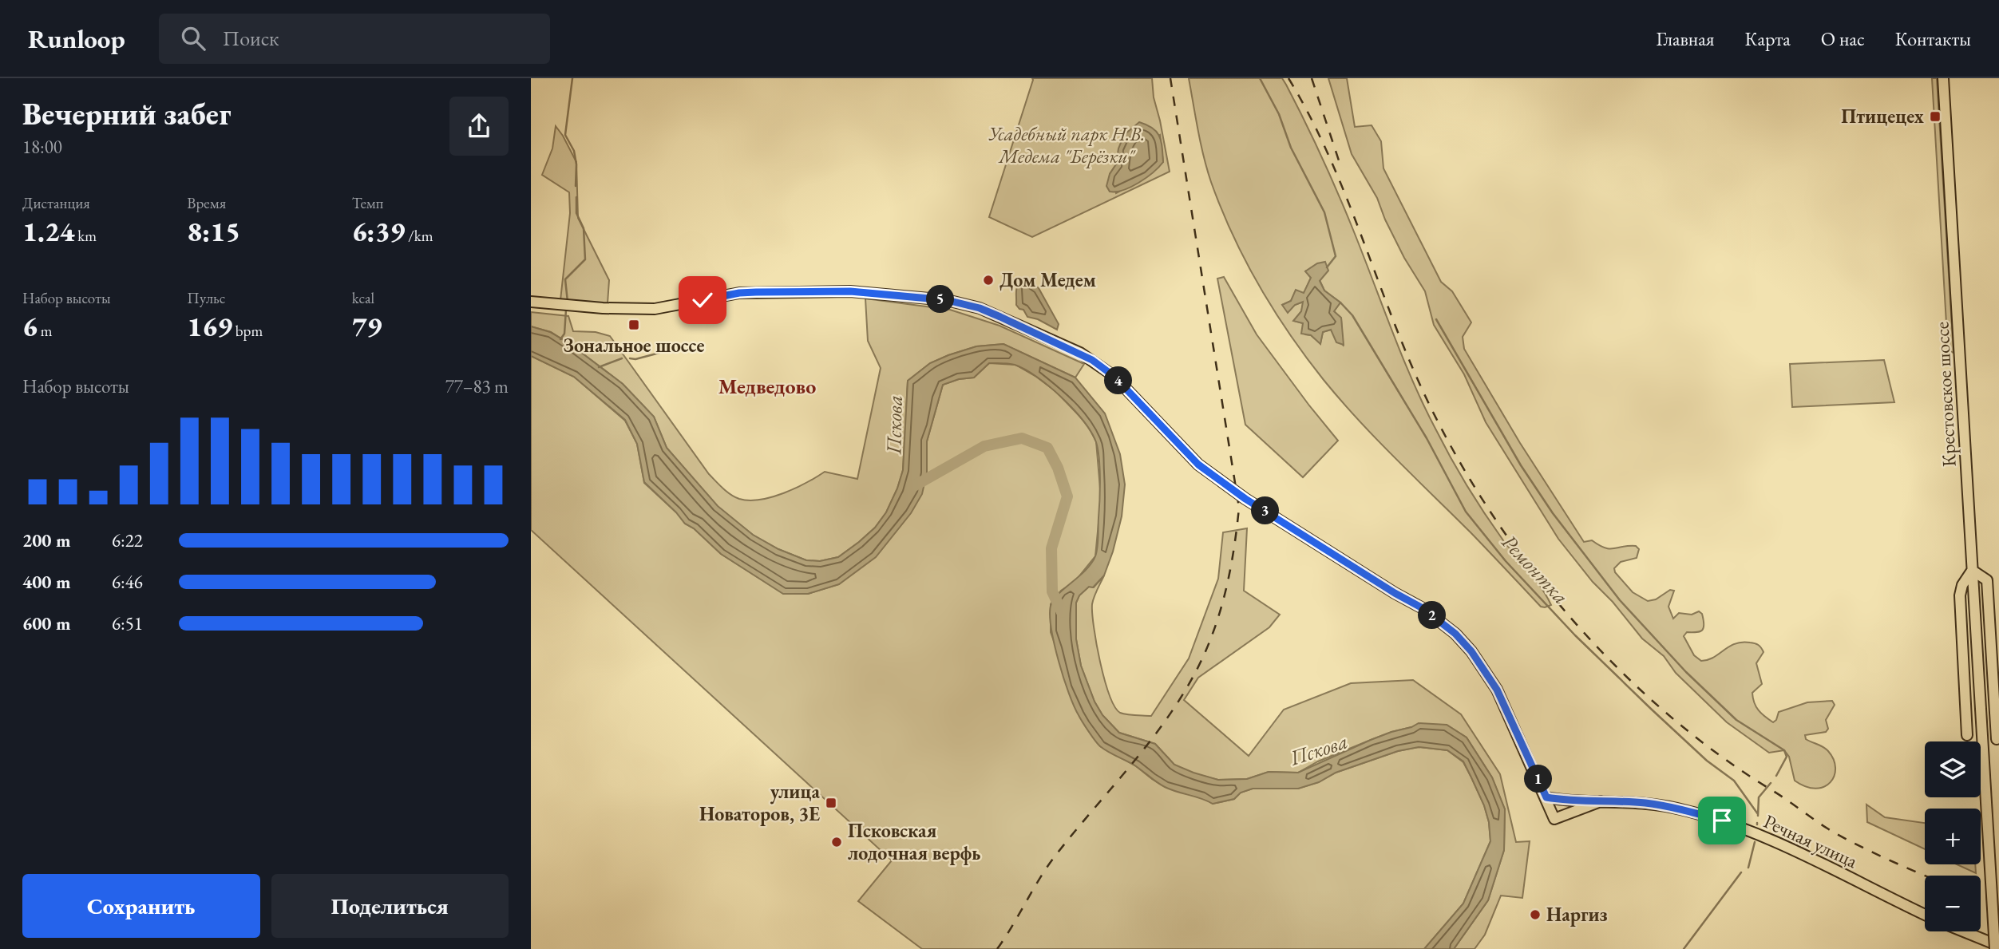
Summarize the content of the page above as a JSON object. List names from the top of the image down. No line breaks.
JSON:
{"streets":{"main road":["Крестовское шоссе","Речная улица"]},"districts":["Медведово"],"water":["Пскова","Ремонтка"],"parks":["Усадебный парк Н.В. Медема \"Берёзки\""],"places":{"transit":["Птицецех","Зональное шоссе","улица Новаторов, 3Е"],"other":["Дом Медем","Псковская лодочная верфь","Наргиз"]},"page":{"header":"Runloop","search":"Поиск","nav":["Главная","Карта","О нас","Контакты"],"heading":["Вечерний забег","18:00"],"stats":[["Дистанция","1.24 km"],["Время","8:15"],["Темп","6:39 /km"],["Набор высоты","6 m"],["Пульс","169 bpm"],["kcal","79"]],"pins":["5","4","3","2","1"],"chart":["Набор высоты","77–83 m"],"list":[{"name":"200 m","note":"6:22"},{"name":"400 m","note":"6:46"},{"name":"600 m","note":"6:51"}],"map_buttons":["+","−"],"buttons":["Сохранить","Поделиться"]}}
